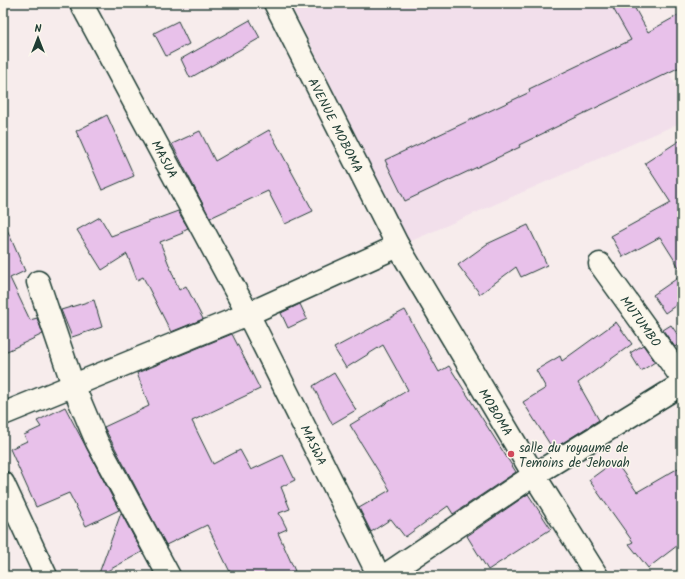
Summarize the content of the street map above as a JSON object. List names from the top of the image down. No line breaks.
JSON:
{"streets":{"street":["AVENUE MOBOMA","MASUA","MUTUMBO","MOBOMA","MASWA"]},"crossings":[["AVENUE MOBOMA","MOBOMA"],["MASUA","MASWA"]],"places":["salle du royaume de Temoins de Jehovah"],"north":"top"}
